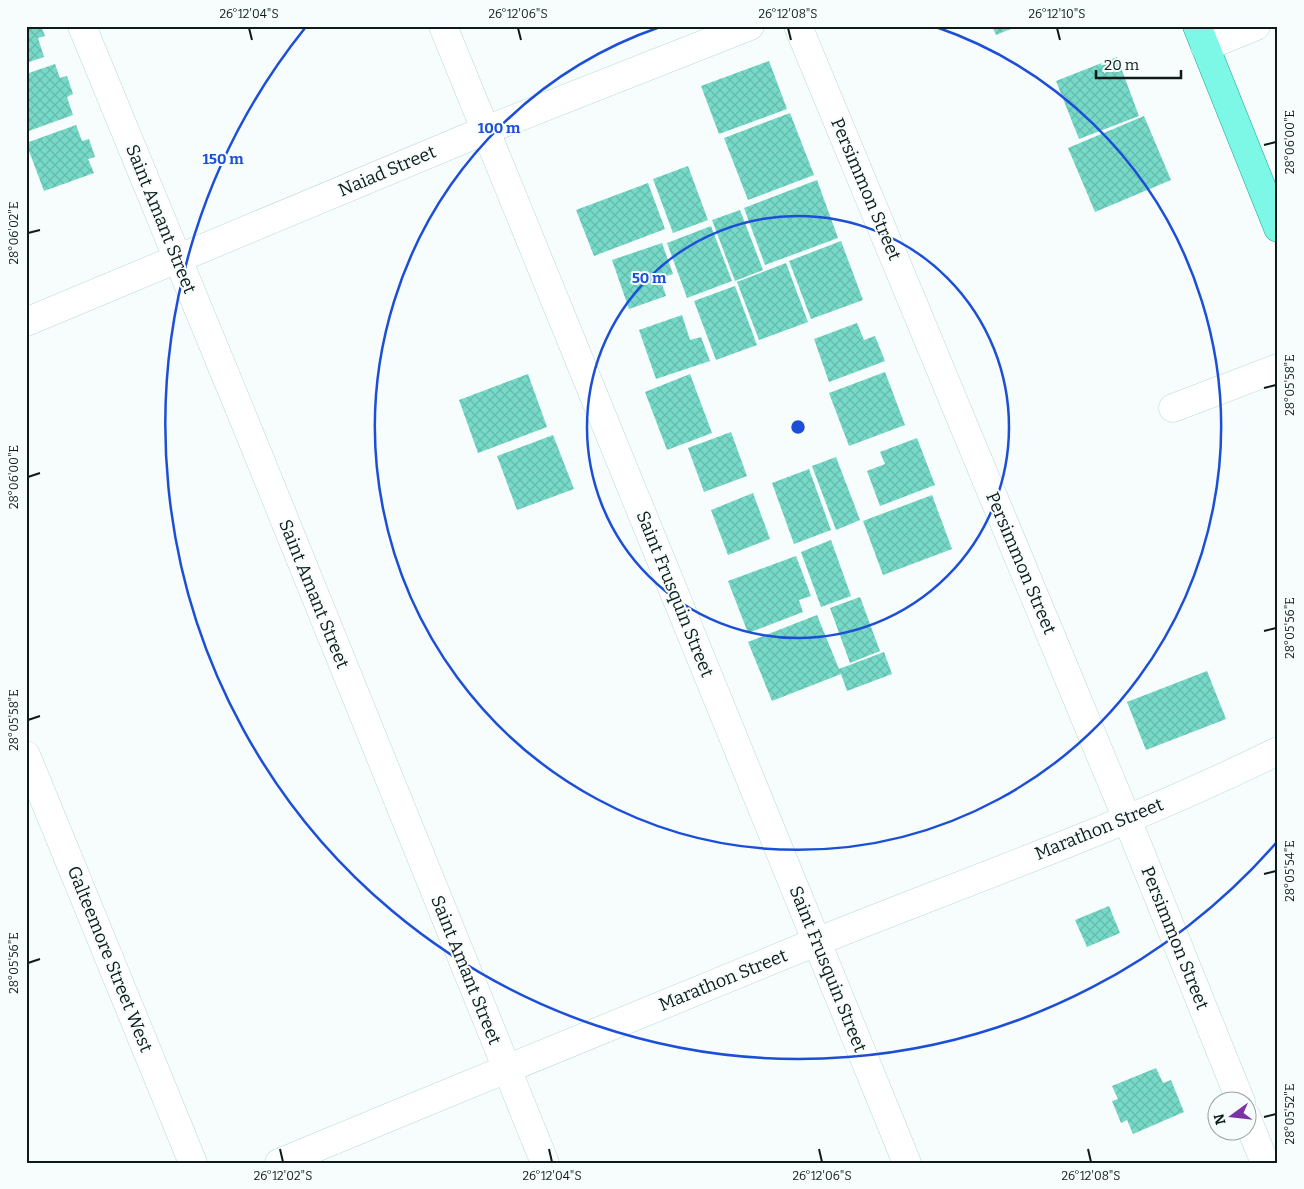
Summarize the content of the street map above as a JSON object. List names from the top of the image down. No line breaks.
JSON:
{"streets":{"street":["Naiad Street","Persimmon Street","Saint Amant Street","Saint Frusquin Street","Marathon Street","Galteemore Street West"]},"crossings":[["Naiad Street","Saint Amant Street"],["Naiad Street","Saint Frusquin Street"],["Persimmon Street","Marathon Street"],["Saint Amant Street","Marathon Street"],["Saint Frusquin Street","Marathon Street"]],"scale_bar":"20 m","north":"left","coordinates":["26°12'04\"S","26°12'06\"S","26°12'08\"S","26°12'10\"S","28°06'00\"E","28°06'02\"E","28°05'58\"E","28°05'56\"E","28°05'54\"E","28°05'52\"E","26°12'02\"S"],"rings":["100 m","150 m","50 m"]}
